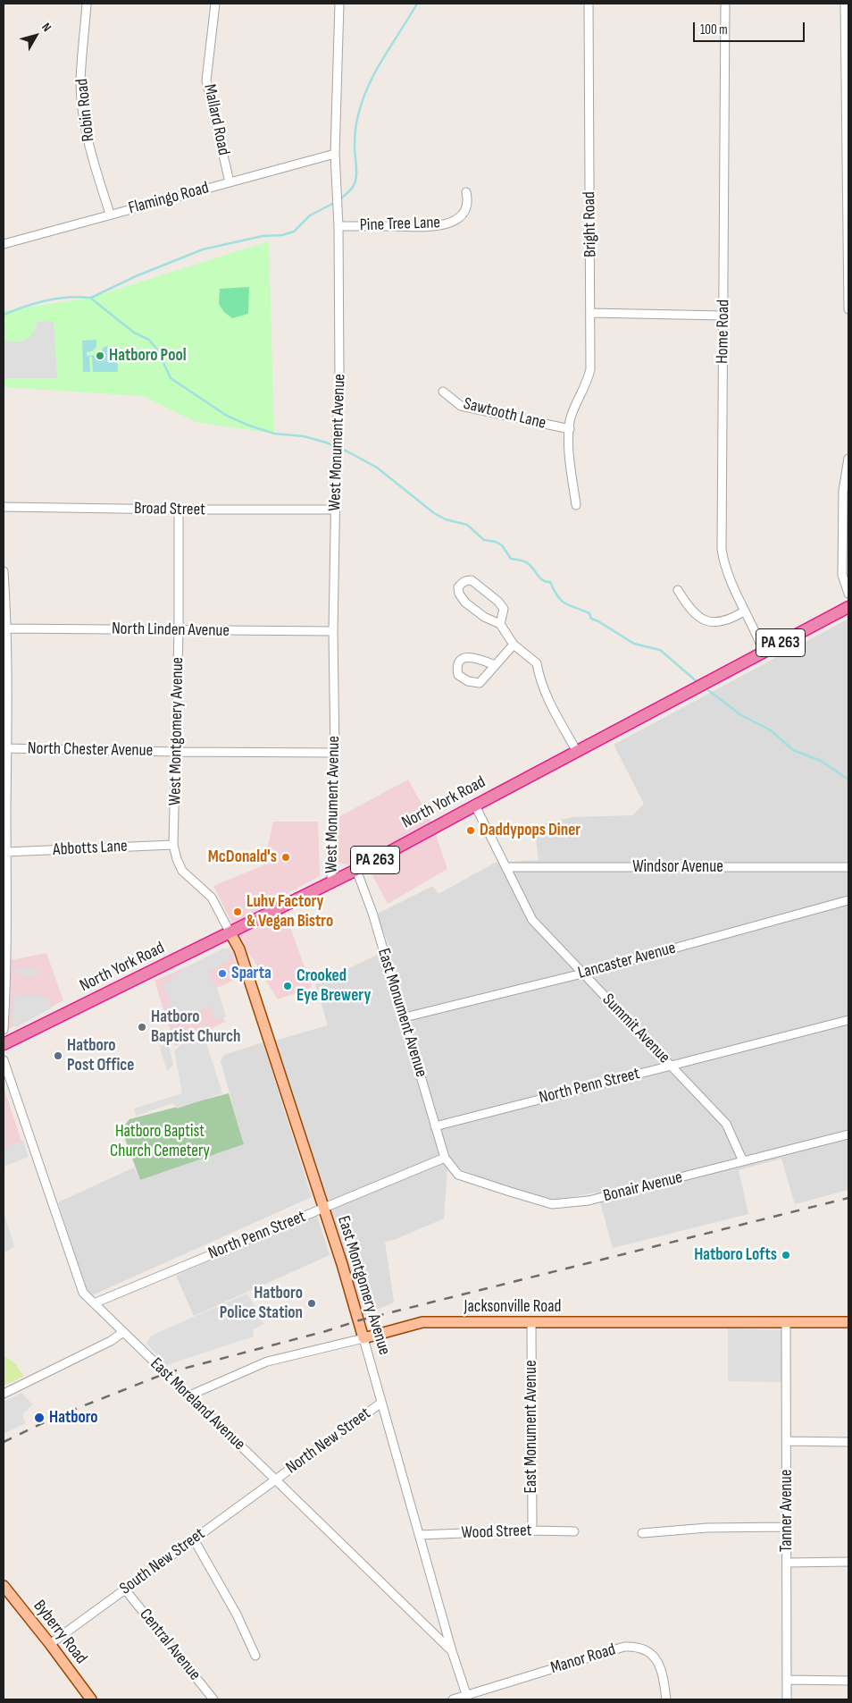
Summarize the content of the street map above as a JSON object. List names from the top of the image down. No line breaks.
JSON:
{"streets":{"highway":["PA 263","North York Road"],"main road":["East Montgomery Avenue","Jacksonville Road","Byberry Road"],"street":["Robin Road","Mallard Road","Flamingo Road","Pine Tree Lane","Bright Road","Home Road","Sawtooth Lane","West Monument Avenue","Broad Street","North Linden Avenue","West Montgomery Avenue","North Chester Avenue","Abbotts Lane","Windsor Avenue","Lancaster Avenue","East Monument Avenue","Summit Avenue","North Penn Street","Bonair Avenue","East Moreland Avenue","North New Street","Tanner Avenue","Wood Street","South New Street","Central Avenue","Manor Road"]},"crossings":[["Robin Road","Flamingo Road"],["Mallard Road","Flamingo Road"],["Flamingo Road","West Monument Avenue"],["Pine Tree Lane","West Monument Avenue"],["Bright Road","Sawtooth Lane"],["Home Road","North York Road"],["West Monument Avenue","Broad Street"],["West Monument Avenue","North Linden Avenue"],["West Monument Avenue","North Chester Avenue"],["West Monument Avenue","North York Road"],["Broad Street","West Montgomery Avenue"],["North Linden Avenue","West Montgomery Avenue"],["West Montgomery Avenue","North Chester Avenue"],["West Montgomery Avenue","North York Road"],["West Montgomery Avenue","Abbotts Lane"],["West Montgomery Avenue","East Montgomery Avenue"],["North York Road","East Monument Avenue"],["North York Road","Summit Avenue"],["North York Road","East Montgomery Avenue"],["Windsor Avenue","Summit Avenue"],["Lancaster Avenue","East Monument Avenue"],["Lancaster Avenue","Summit Avenue"],["East Monument Avenue","North Penn Street"],["East Monument Avenue","Bonair Avenue"],["East Monument Avenue","Jacksonville Road"],["East Monument Avenue","Wood Street"],["Summit Avenue","North Penn Street"],["Summit Avenue","Bonair Avenue"],["North Penn Street","Bonair Avenue"],["North Penn Street","East Montgomery Avenue"],["North Penn Street","East Moreland Avenue"],["East Montgomery Avenue","Jacksonville Road"],["East Montgomery Avenue","East Moreland Avenue"],["East Montgomery Avenue","North New Street"],["East Montgomery Avenue","Wood Street"],["Jacksonville Road","East Moreland Avenue"],["Jacksonville Road","Tanner Avenue"],["East Moreland Avenue","North New Street"],["East Moreland Avenue","South New Street"],["East Moreland Avenue","Manor Road"],["North New Street","South New Street"],["South New Street","Byberry Road"],["South New Street","Central Avenue"]],"parks":["Hatboro Baptist Church Cemetery"],"places":["Hatboro Pool","Daddypops Diner","McDonald's","Luhv Factory & Vegan Bistro","Sparta","Crooked Eye Brewery","Hatboro Baptist Church","Hatboro Post Office","Hatboro Lofts","Hatboro Police Station","Hatboro"],"scale_bar":"100 m","north":"top right"}
